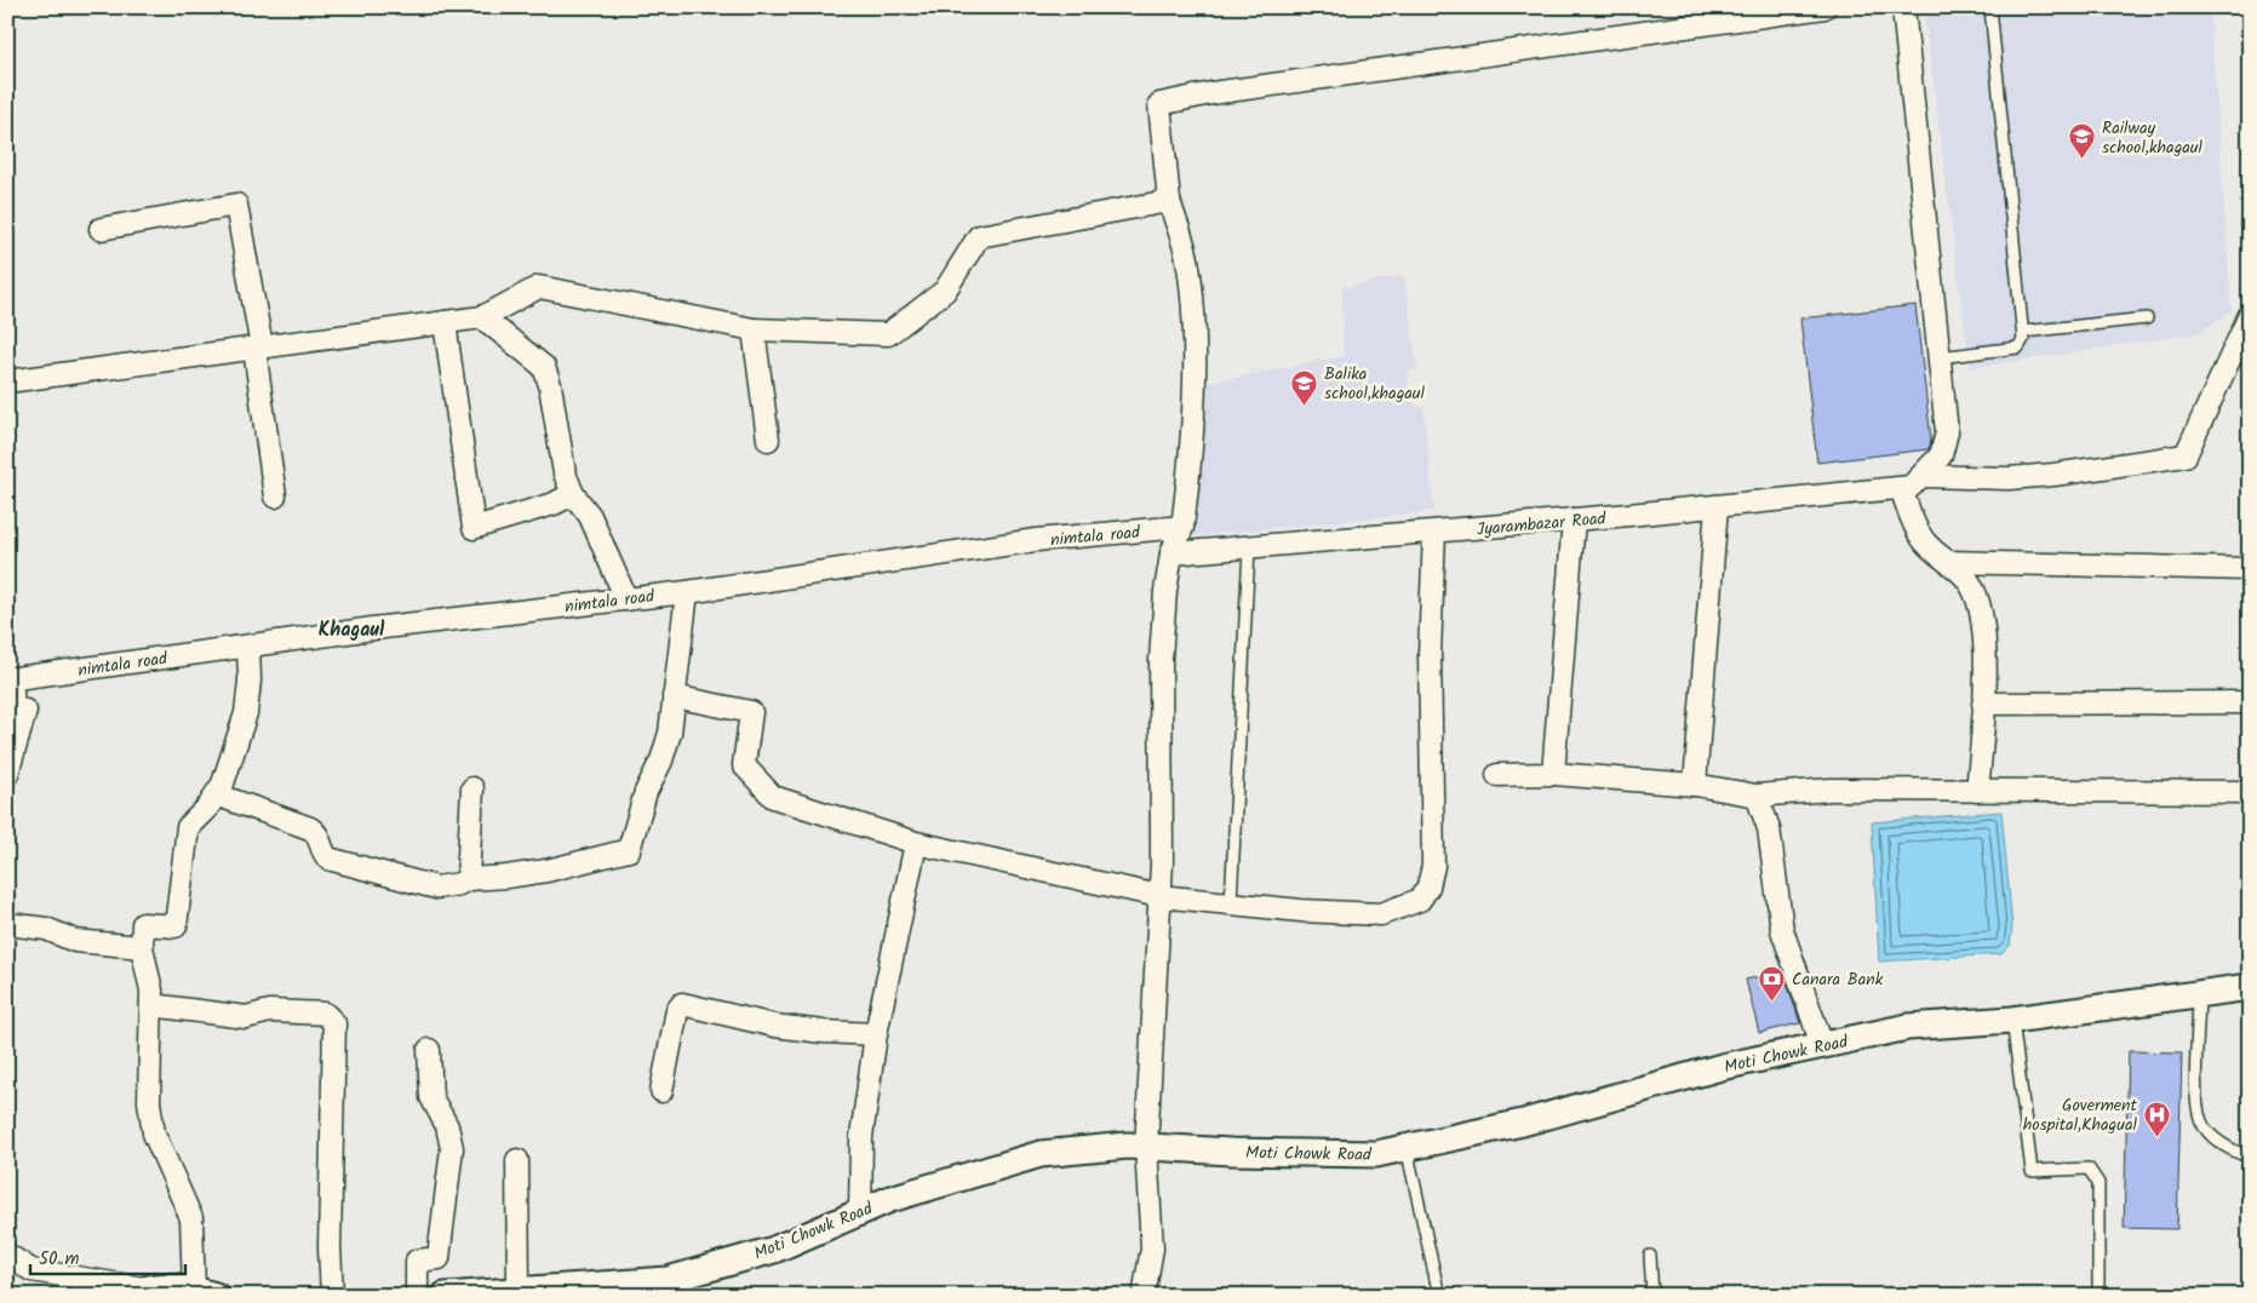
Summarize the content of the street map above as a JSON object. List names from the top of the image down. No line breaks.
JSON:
{"streets":{"street":["Jyarambazar Road","nimtala road","Moti Chowk Road"]},"districts":["Khagaul"],"places":{"school or university":["Railway school,khagaul","Balika school,khagaul"],"bank":["Canara Bank"],"hospital":["Goverment hospital,Khagual"]},"scale_bar":"50 m"}
